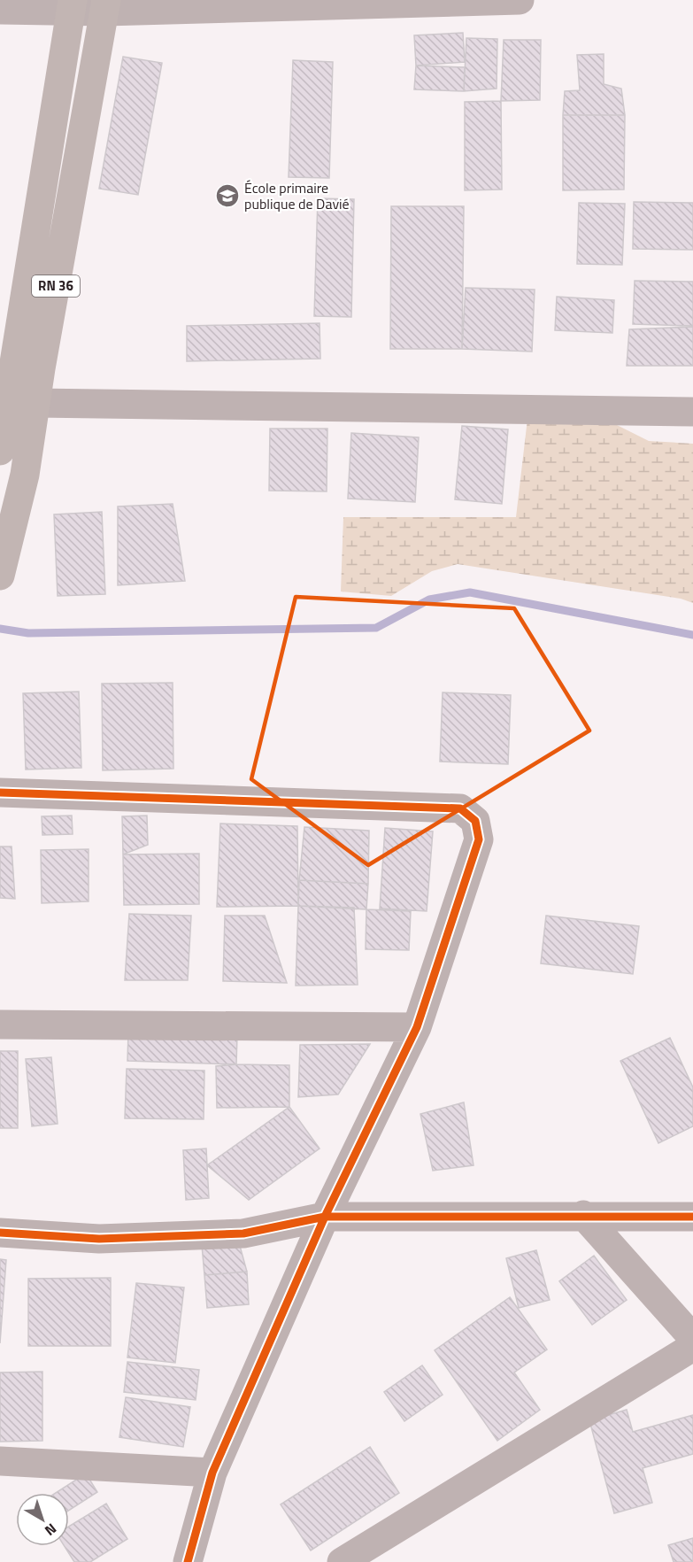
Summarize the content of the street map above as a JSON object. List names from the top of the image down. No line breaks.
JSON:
{"streets":{"main road":["RN 36"]},"places":{"school or university":["École primaire publique de Davié"]},"north":"bottom right"}
